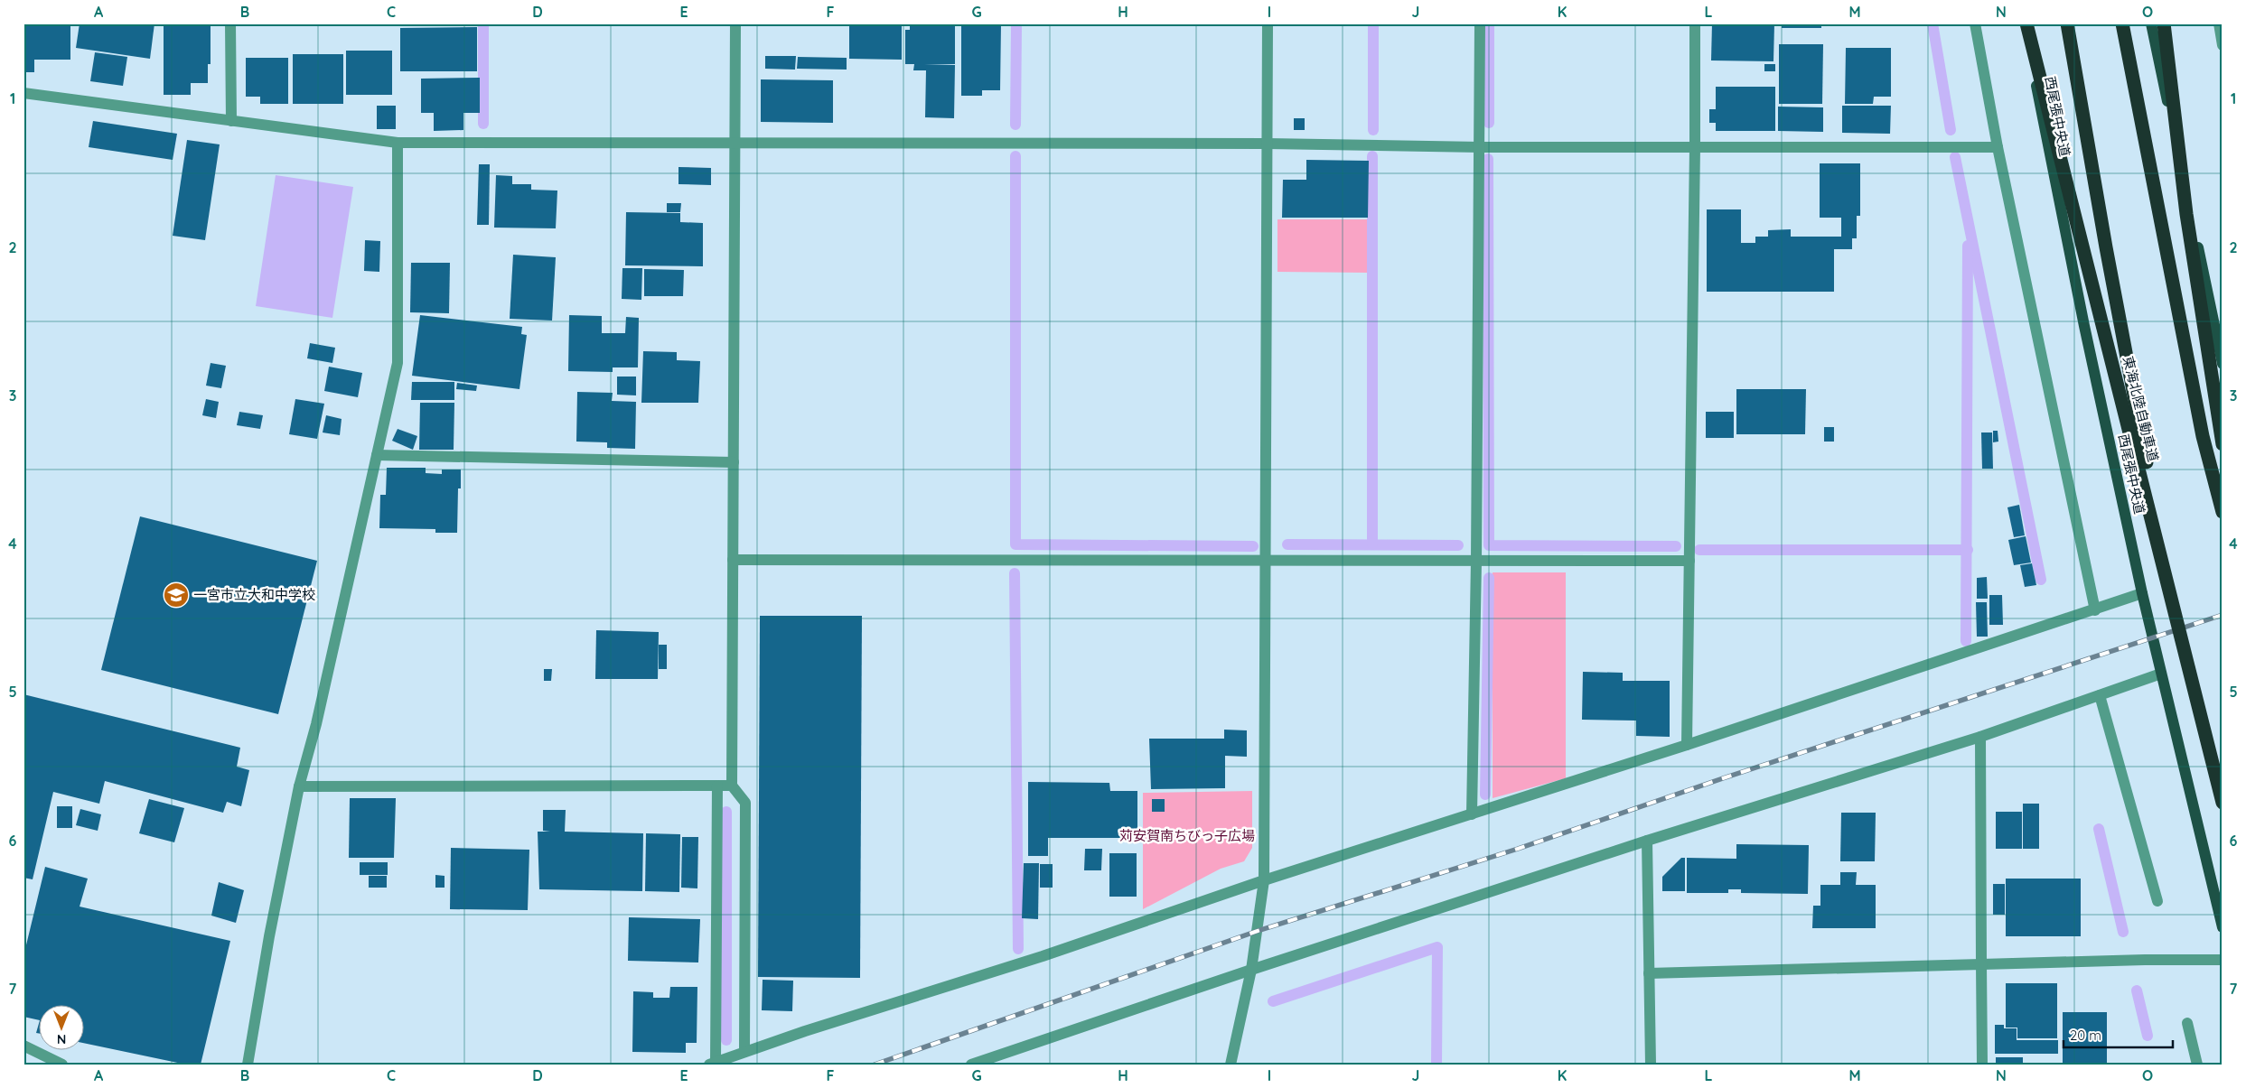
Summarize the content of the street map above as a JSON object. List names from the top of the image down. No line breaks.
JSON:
{"streets":{"highway":["東海北陸自動車道"],"main road":["西尾張中央道"]},"crossings":[["西尾張中央道","東海北陸自動車道"]],"parks":["苅安賀南ちびっ子広場"],"places":{"school or university":["一宮市立大和中学校"]},"scale_bar":"20 m","north":"bottom","grid":{"columns":["A","B","C","D","E","F","G","H","I","J","K","L","M","N","O"],"rows":["1","2","3","4","5","6","7"]}}
